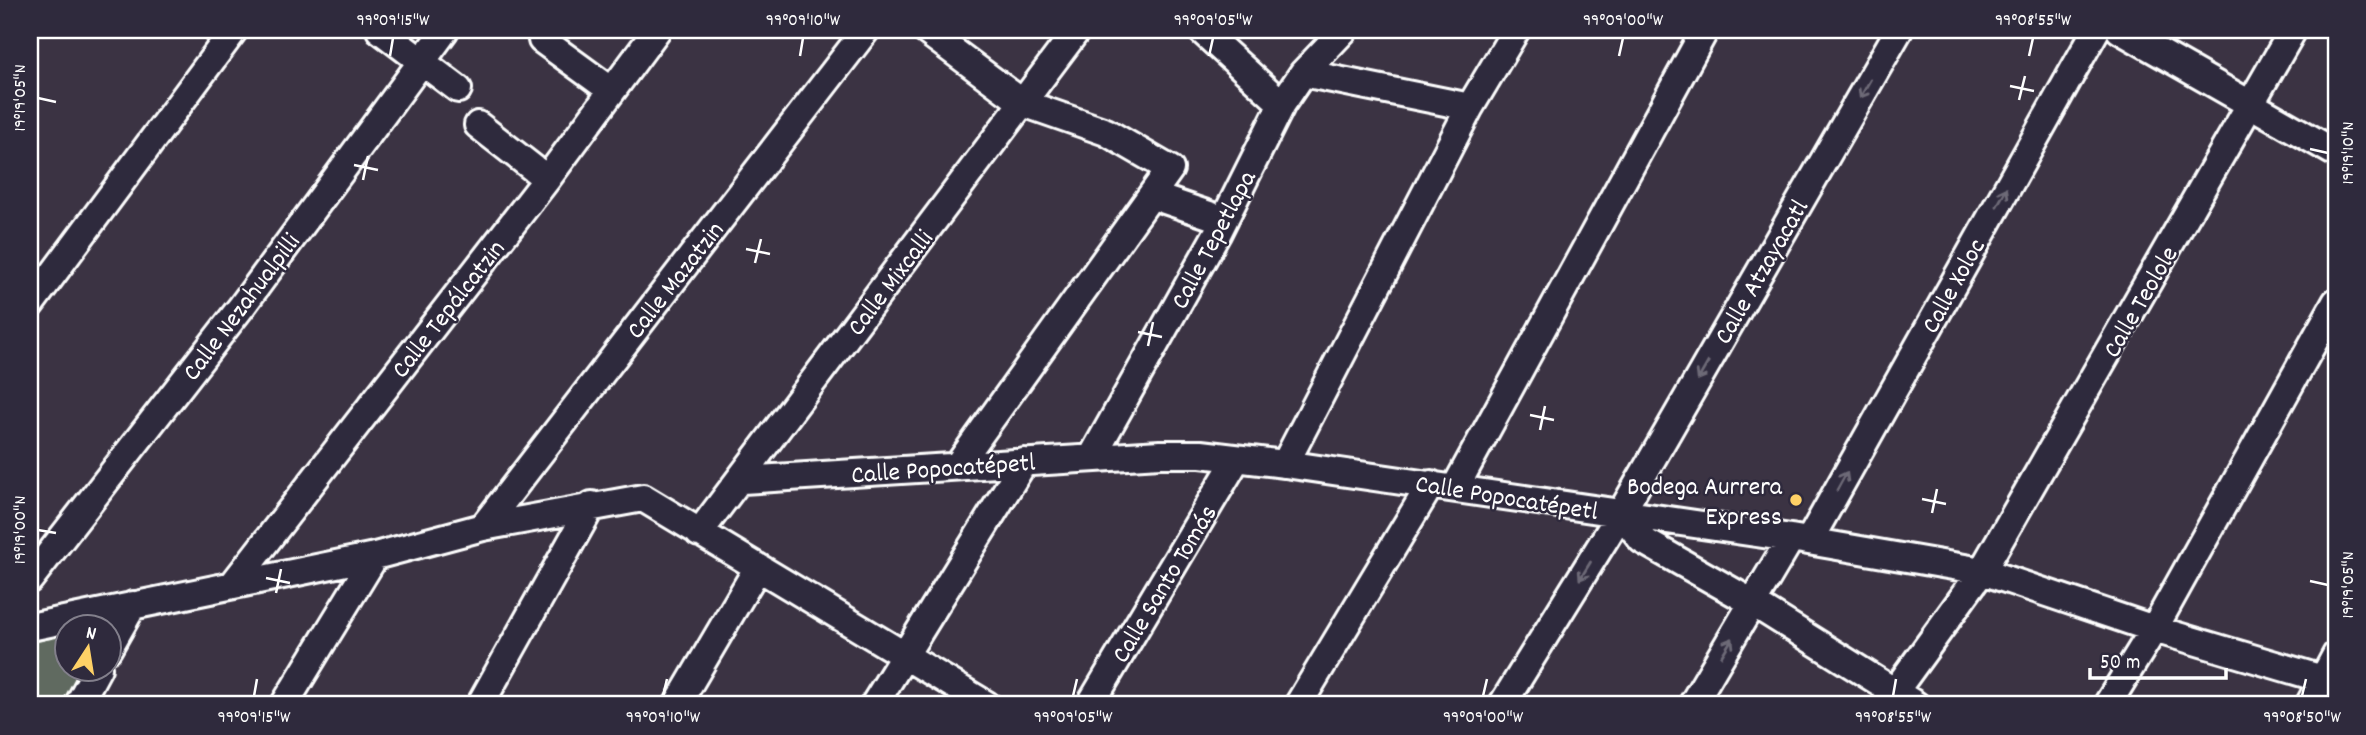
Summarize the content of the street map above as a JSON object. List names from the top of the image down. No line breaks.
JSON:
{"streets":{"street":["Calle Tepetlapa","Calle Atzayacatl","Calle Mazatzin","Calle Mixcalli","Calle Xoloc","Calle Teolole","Calle Nezahualpilli","Calle Tepálcatzin","Calle Popocatépetl","Calle Santo Tomás"]},"crossings":[["Calle Tepetlapa","Calle Popocatépetl"],["Calle Atzayacatl","Calle Popocatépetl"],["Calle Mixcalli","Calle Popocatépetl"],["Calle Xoloc","Calle Popocatépetl"],["Calle Teolole","Calle Popocatépetl"],["Calle Popocatépetl","Calle Santo Tomás"]],"one_way":["Calle Xoloc"],"places":["Bodega Aurrera Express"],"scale_bar":"50 m","north":"top","coordinates":["99°09'15\"W","99°09'10\"W","99°09'05\"W","99°09'00\"W","99°08'55\"W","19°19'05\"N","19°19'10\"N","19°19'00\"N","99°08'50\"W"]}
